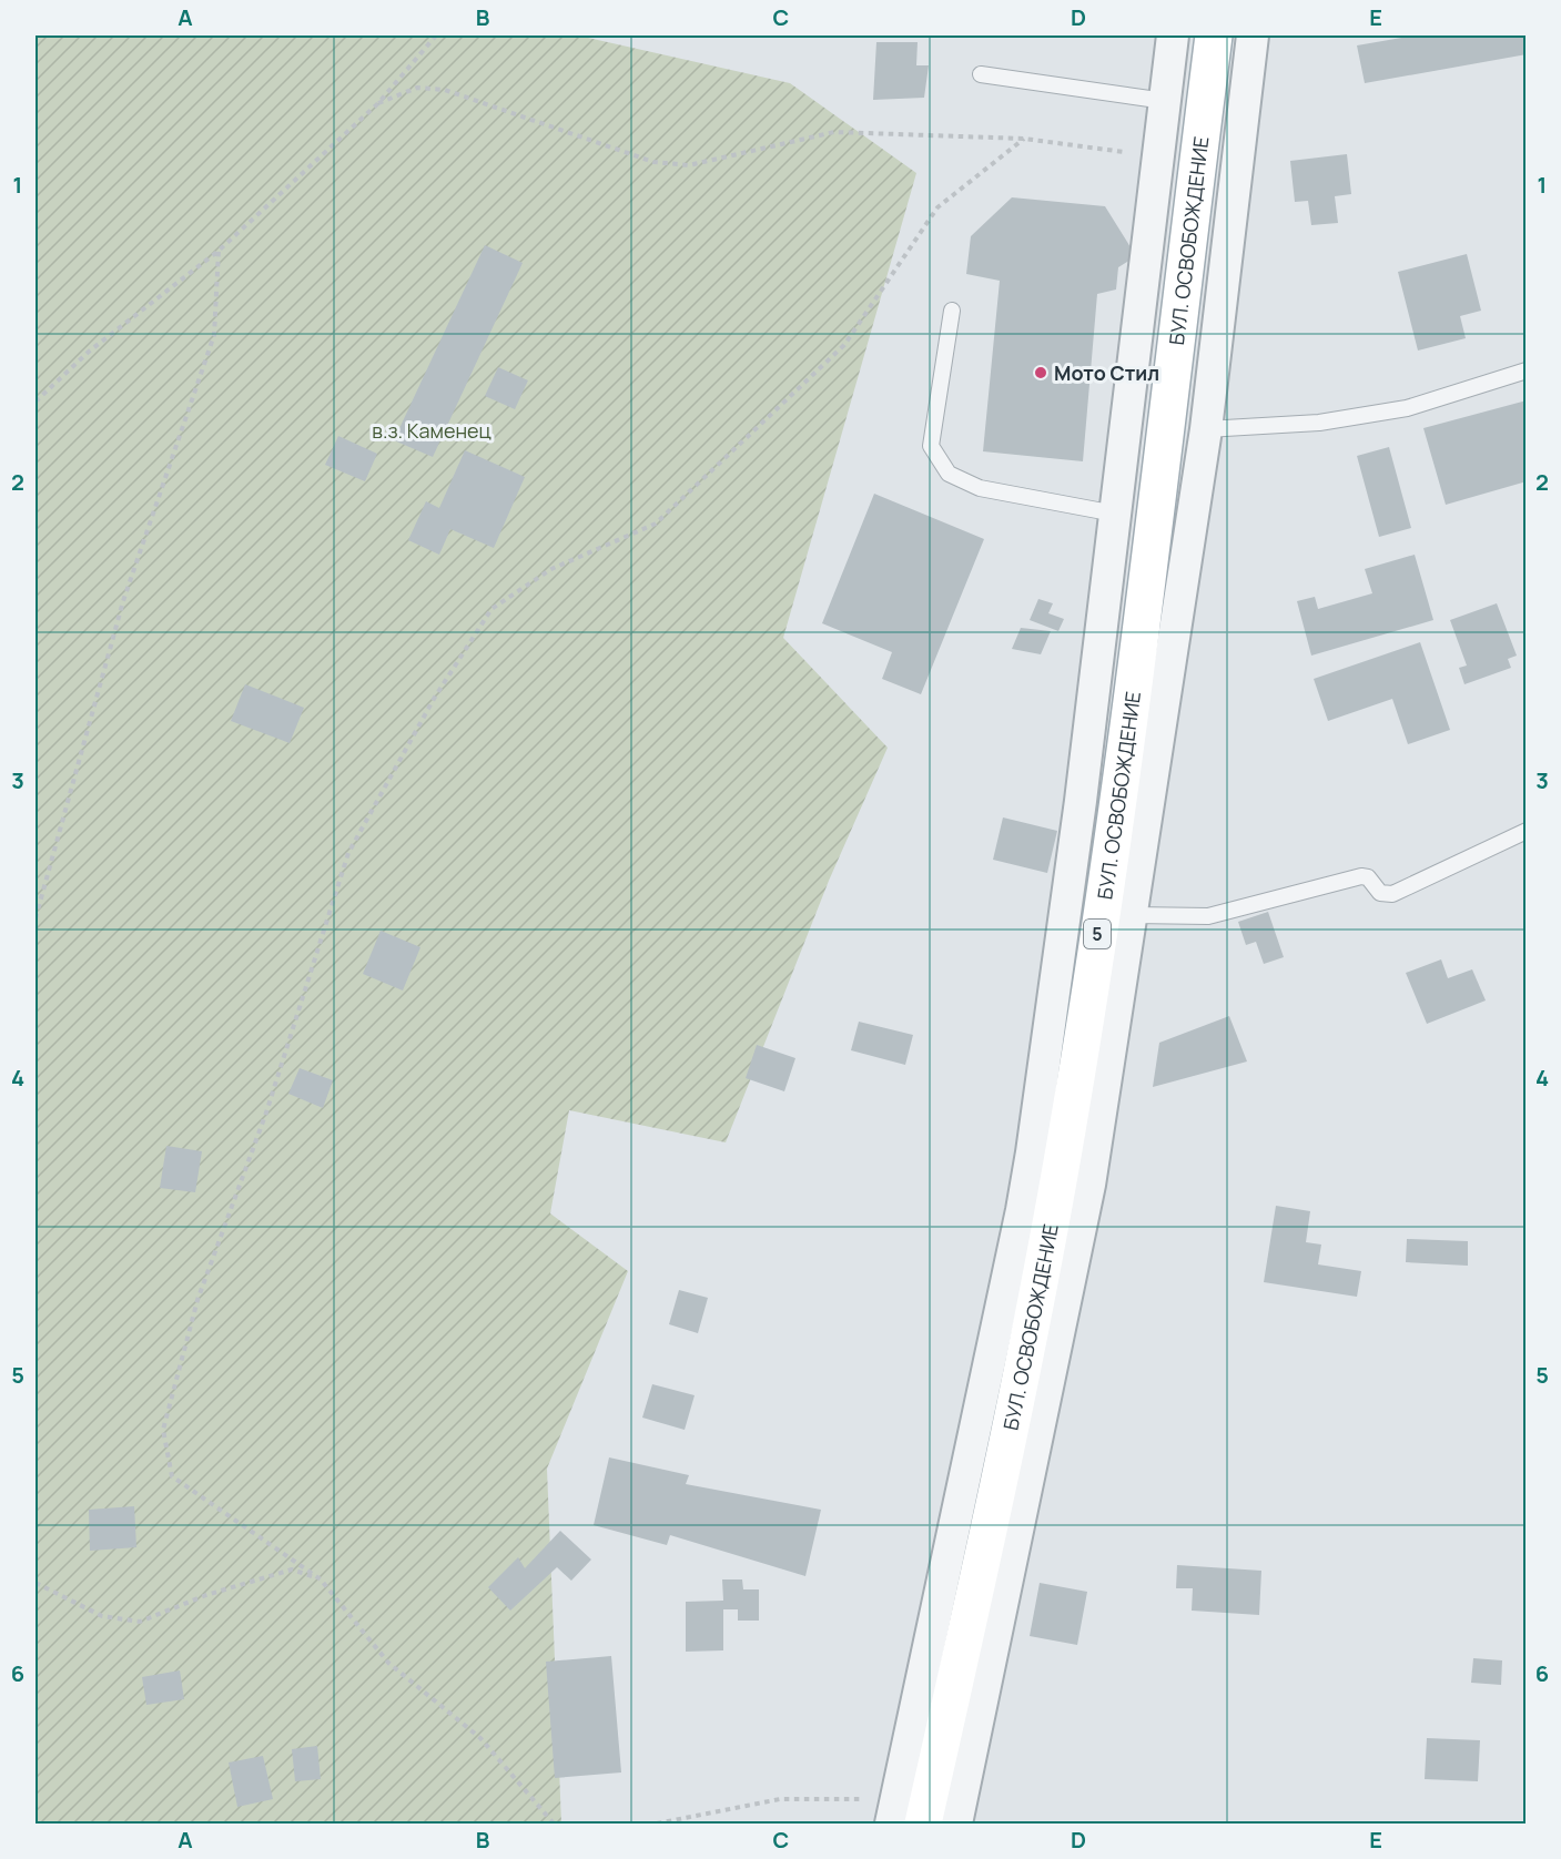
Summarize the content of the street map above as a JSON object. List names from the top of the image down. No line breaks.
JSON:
{"streets":{"main road":["БУЛ. ОСВОБОЖДЕНИЕ","5"]},"parks":["в.з. Каменец"],"places":["Мото Стил"],"grid":{"columns":["A","B","C","D","E"],"rows":["1","2","3","4","5","6"]}}
